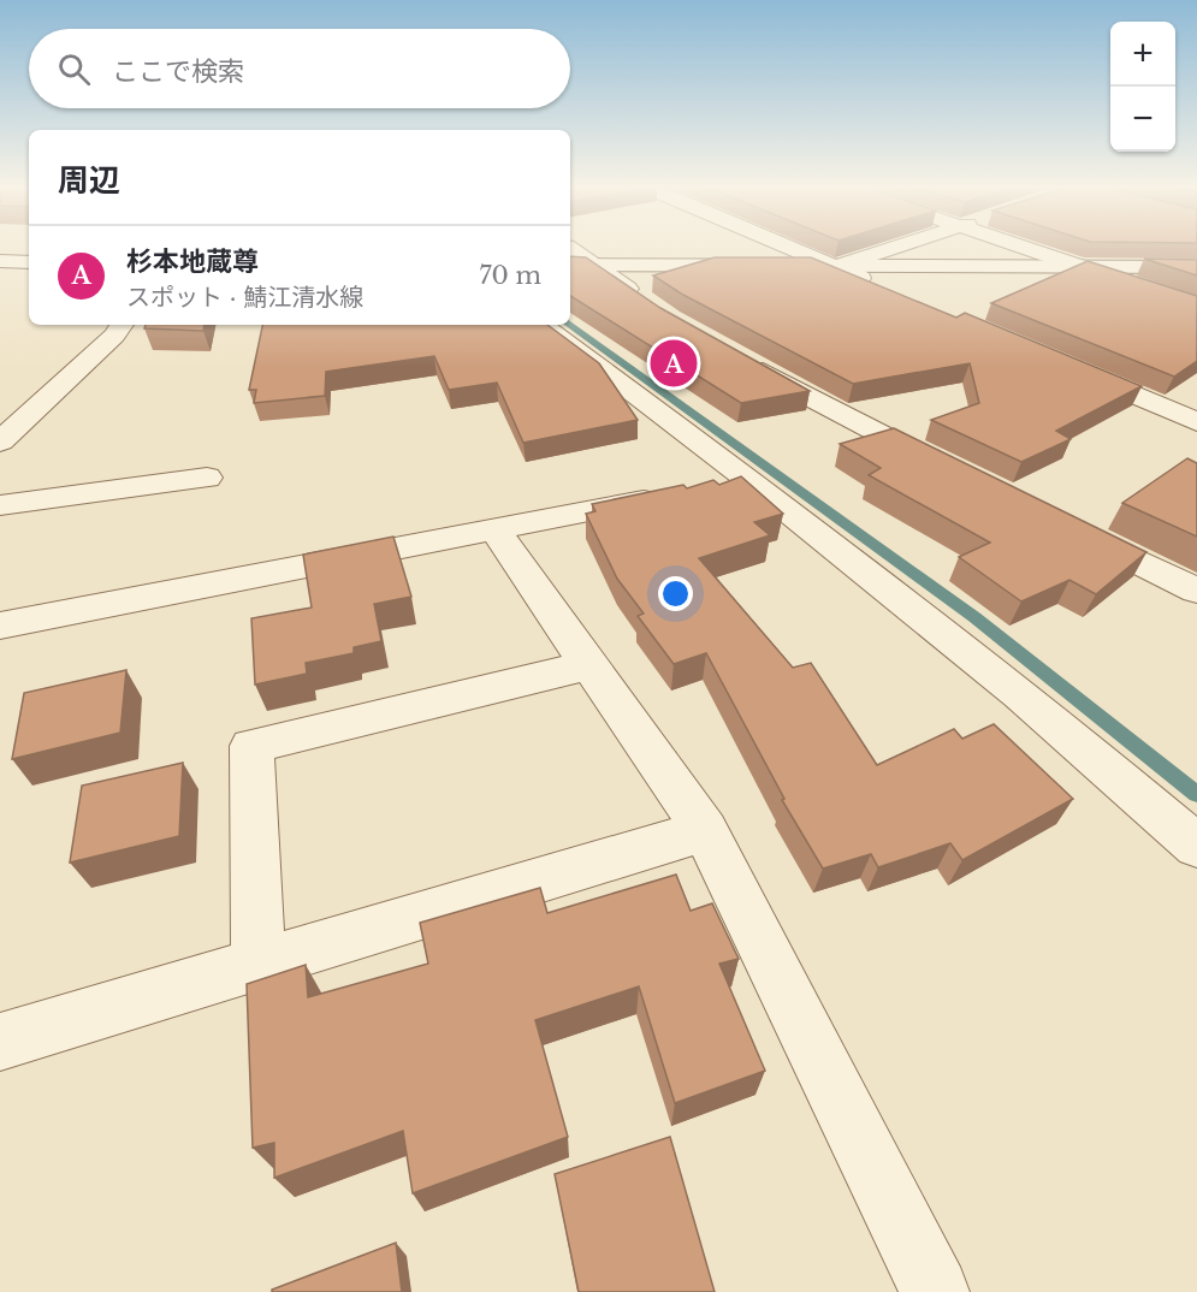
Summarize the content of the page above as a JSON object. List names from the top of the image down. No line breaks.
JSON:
{"page":{"map_buttons":["+","−"],"search":"ここで検索","heading":"周辺","list":[{"mark":"A","name":"杉本地蔵尊","note":"スポット · 鯖江清水線","value":"70 m"}],"pins":"A"}}
